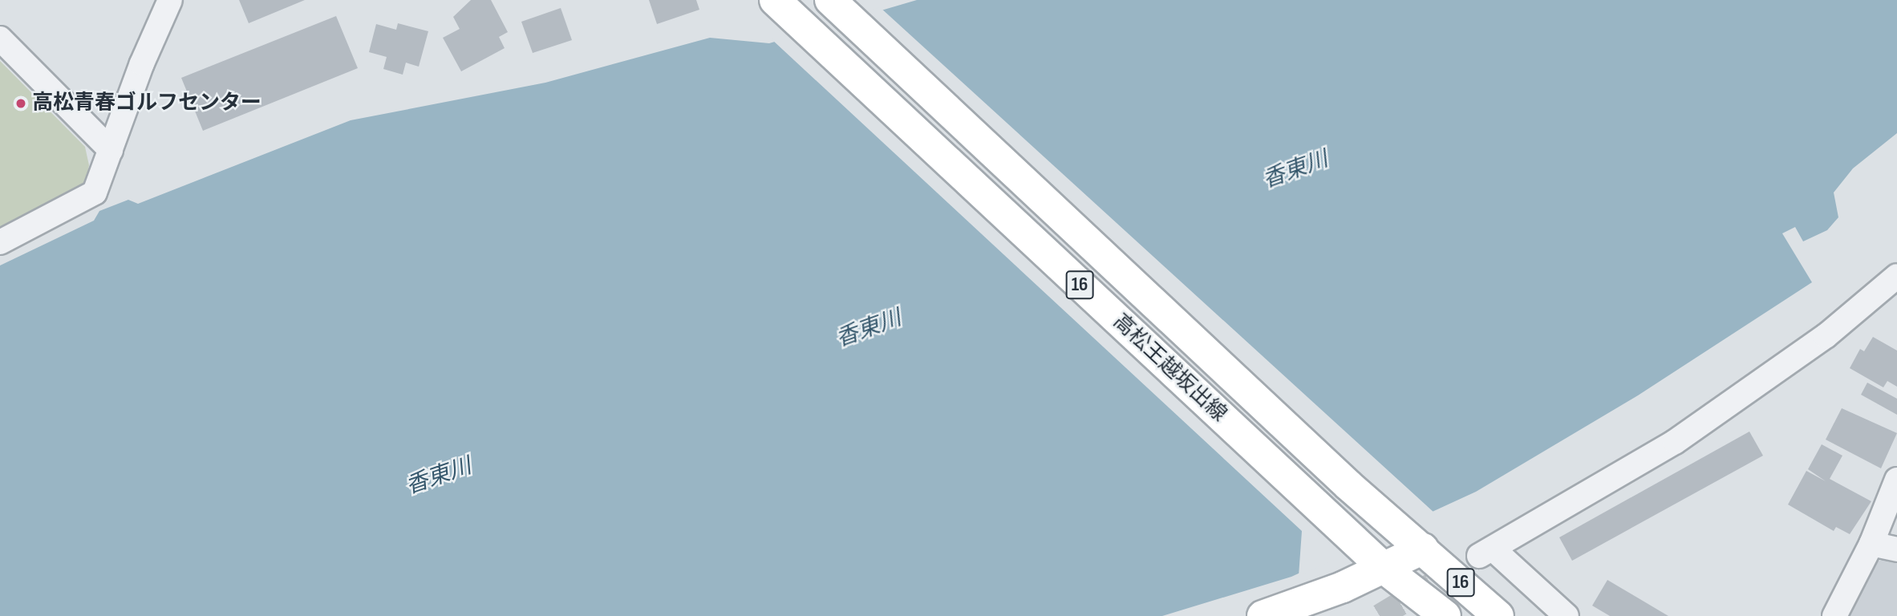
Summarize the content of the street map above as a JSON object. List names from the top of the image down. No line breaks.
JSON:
{"streets":{"main road":["16","高松王越坂出線"]},"water":["香東川"],"places":["高松青春ゴルフセンター"]}
